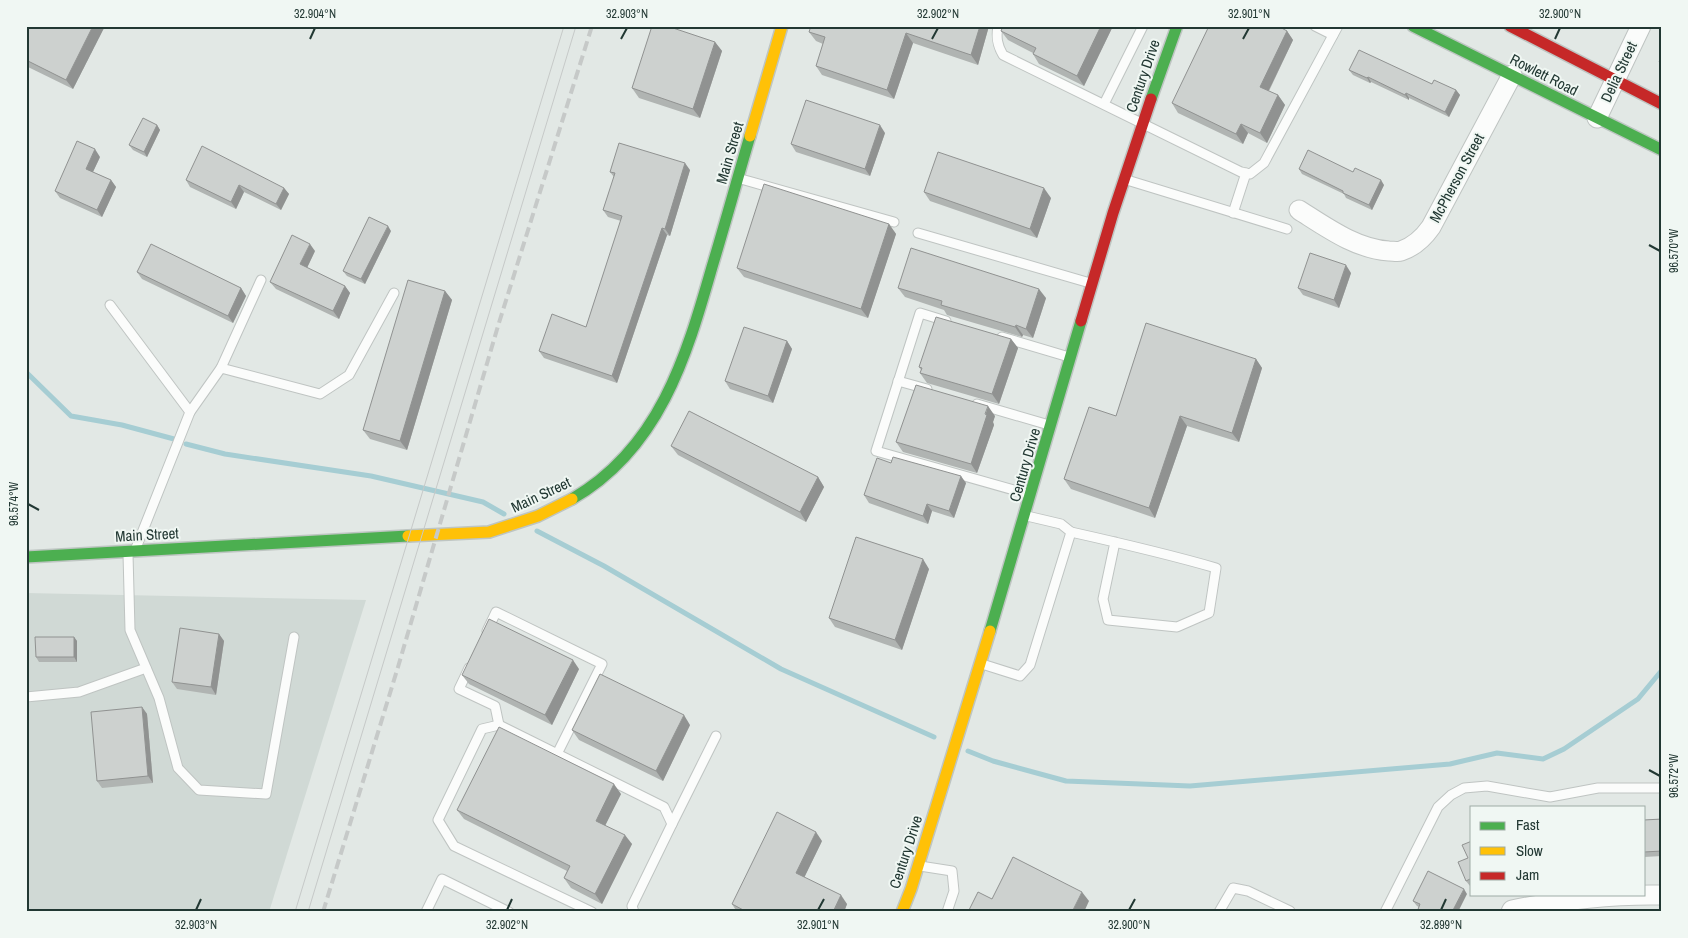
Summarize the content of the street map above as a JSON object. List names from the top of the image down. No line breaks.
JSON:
{"streets":{"street":["Delia Street","Rowlett Road","Century Drive","Main Street","McPherson Street"]},"crossings":[["Delia Street","Rowlett Road"],["Rowlett Road","McPherson Street"]],"legend":["Fast","Slow","Jam"],"coordinates":["32.904°N","32.903°N","32.902°N","32.901°N","32.900°N","96.570°W","96.574°W","96.572°W","32.899°N"]}
